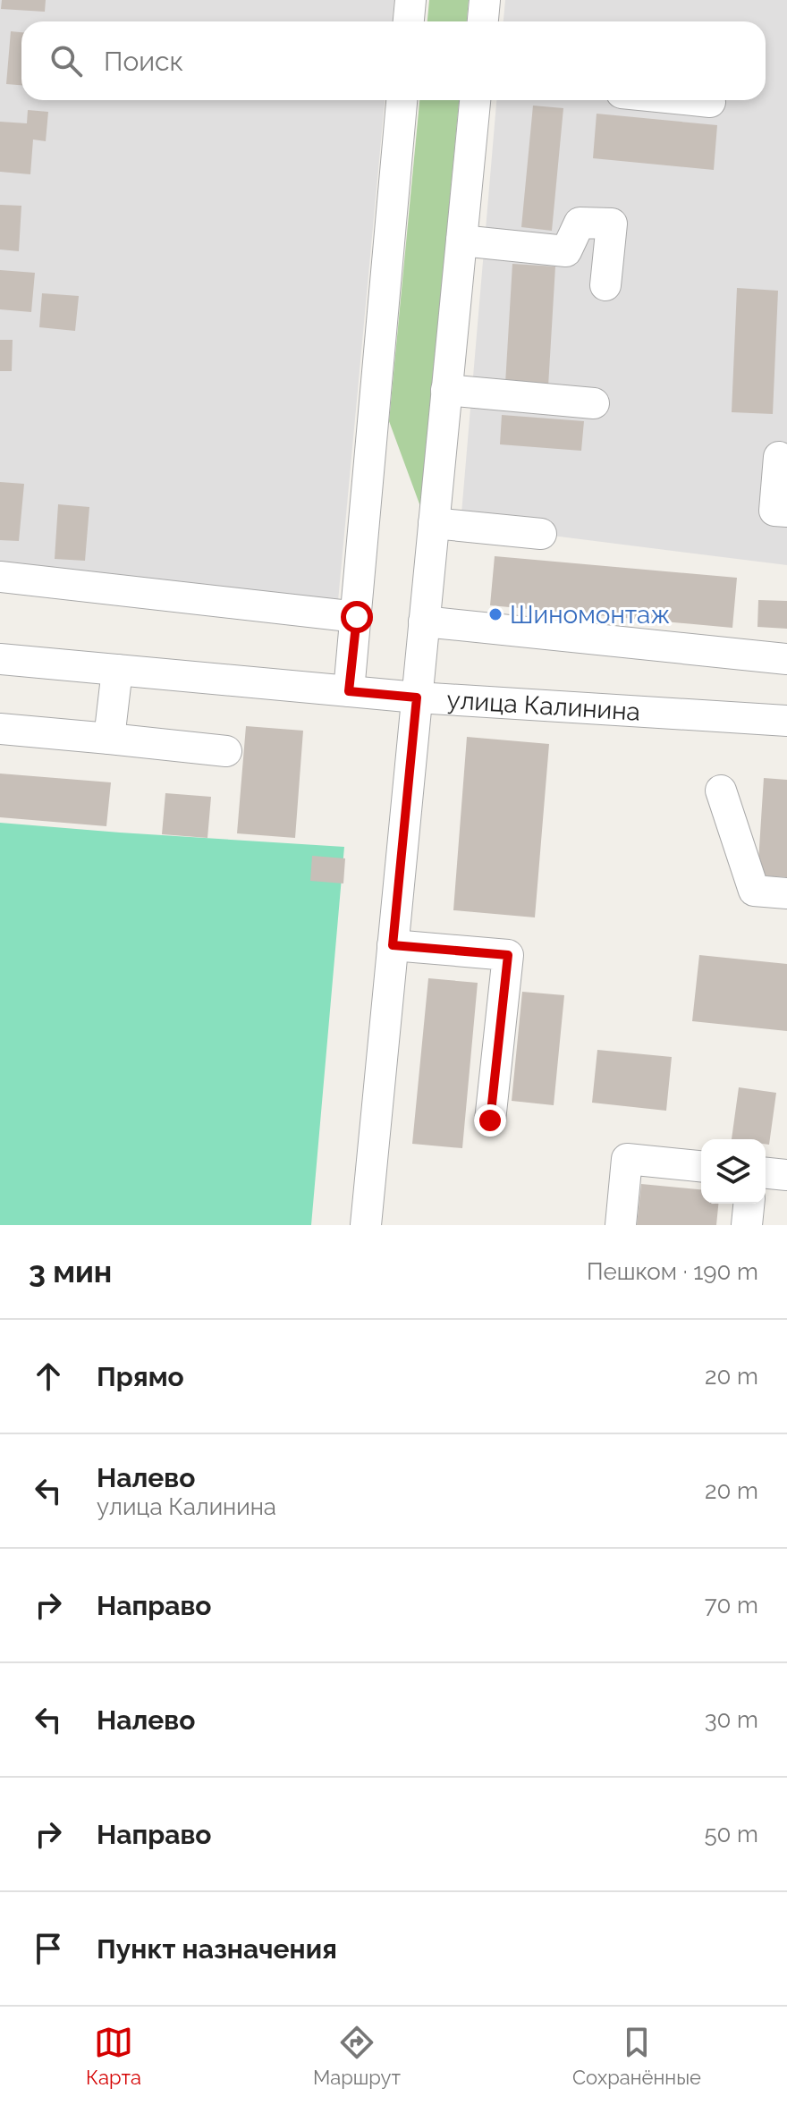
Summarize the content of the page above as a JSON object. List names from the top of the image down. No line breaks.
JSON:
{"streets":{"street":["улица Калинина"]},"places":["Шиномонтаж"],"page":{"search":"Поиск","heading":["3 мин","Пешком · 190 m"],"list":[["Прямо","20 m"],["Налево","улица Калинина","20 m"],["Направо","70 m"],["Налево","30 m"],["Направо","50 m"],"Пункт назначения"],"nav":["Карта","Маршрут","Сохранённые"]}}
